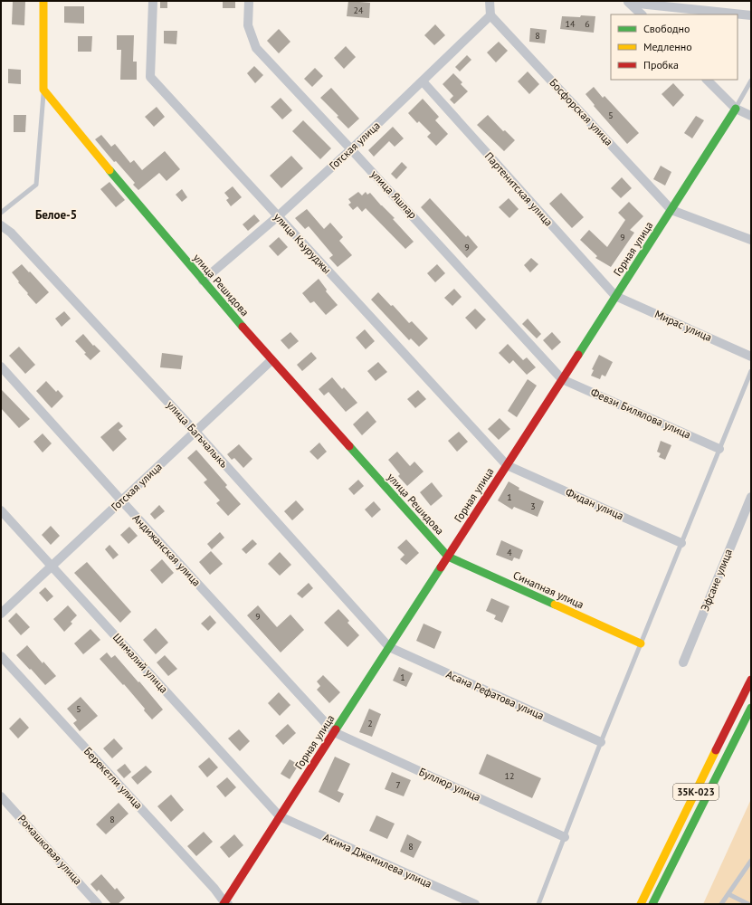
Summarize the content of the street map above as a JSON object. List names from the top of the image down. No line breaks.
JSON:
{"streets":{"street":["Босфорская улица","Готская улица","Партенитская улица","улица Яшлар","улица Къуруджы","Горная улица","улица Решидова","Мирас улица","Февзи Билялова улица","улица Багъчалыкъ","Фидан улица","Андижанская улица","Эфсане улица","Синапная улица","Шималий улица","Асана Рефатова улица","Берекетли улица","Буллюр улица","35К-023","Ромашковая улица","Акима Джемилева улица"]},"crossings":[["Босфорская улица","Готская улица"],["Босфорская улица","Горная улица"],["Готская улица","Партенитская улица"],["Готская улица","улица Яшлар"],["Готская улица","улица Къуруджы"],["Готская улица","улица Решидова"],["Готская улица","улица Багъчалыкъ"],["Готская улица","Андижанская улица"],["Готская улица","Шималий улица"],["Партенитская улица","Горная улица"],["Партенитская улица","Мирас улица"],["улица Яшлар","Горная улица"],["улица Яшлар","Февзи Билялова улица"],["улица Къуруджы","Горная улица"],["улица Къуруджы","Фидан улица"],["Горная улица","улица Решидова"],["Горная улица","Мирас улица"],["Горная улица","Февзи Билялова улица"],["Горная улица","улица Багъчалыкъ"],["Горная улица","Фидан улица"],["Горная улица","Андижанская улица"],["Горная улица","Синапная улица"],["Горная улица","Шималий улица"],["Горная улица","Асана Рефатова улица"],["Горная улица","Берекетли улица"],["Горная улица","Буллюр улица"],["Горная улица","Акима Джемилева улица"],["улица Решидова","Синапная улица"],["улица Багъчалыкъ","Асана Рефатова улица"],["Андижанская улица","Буллюр улица"],["Шималий улица","Акима Джемилева улица"]],"districts":["Белое-5"],"house_numbers":["24","14","6","8","5","9","9","1","3","4","9","1","5","2","12","7","8","8"],"legend":["Свободно","Медленно","Пробка"]}
